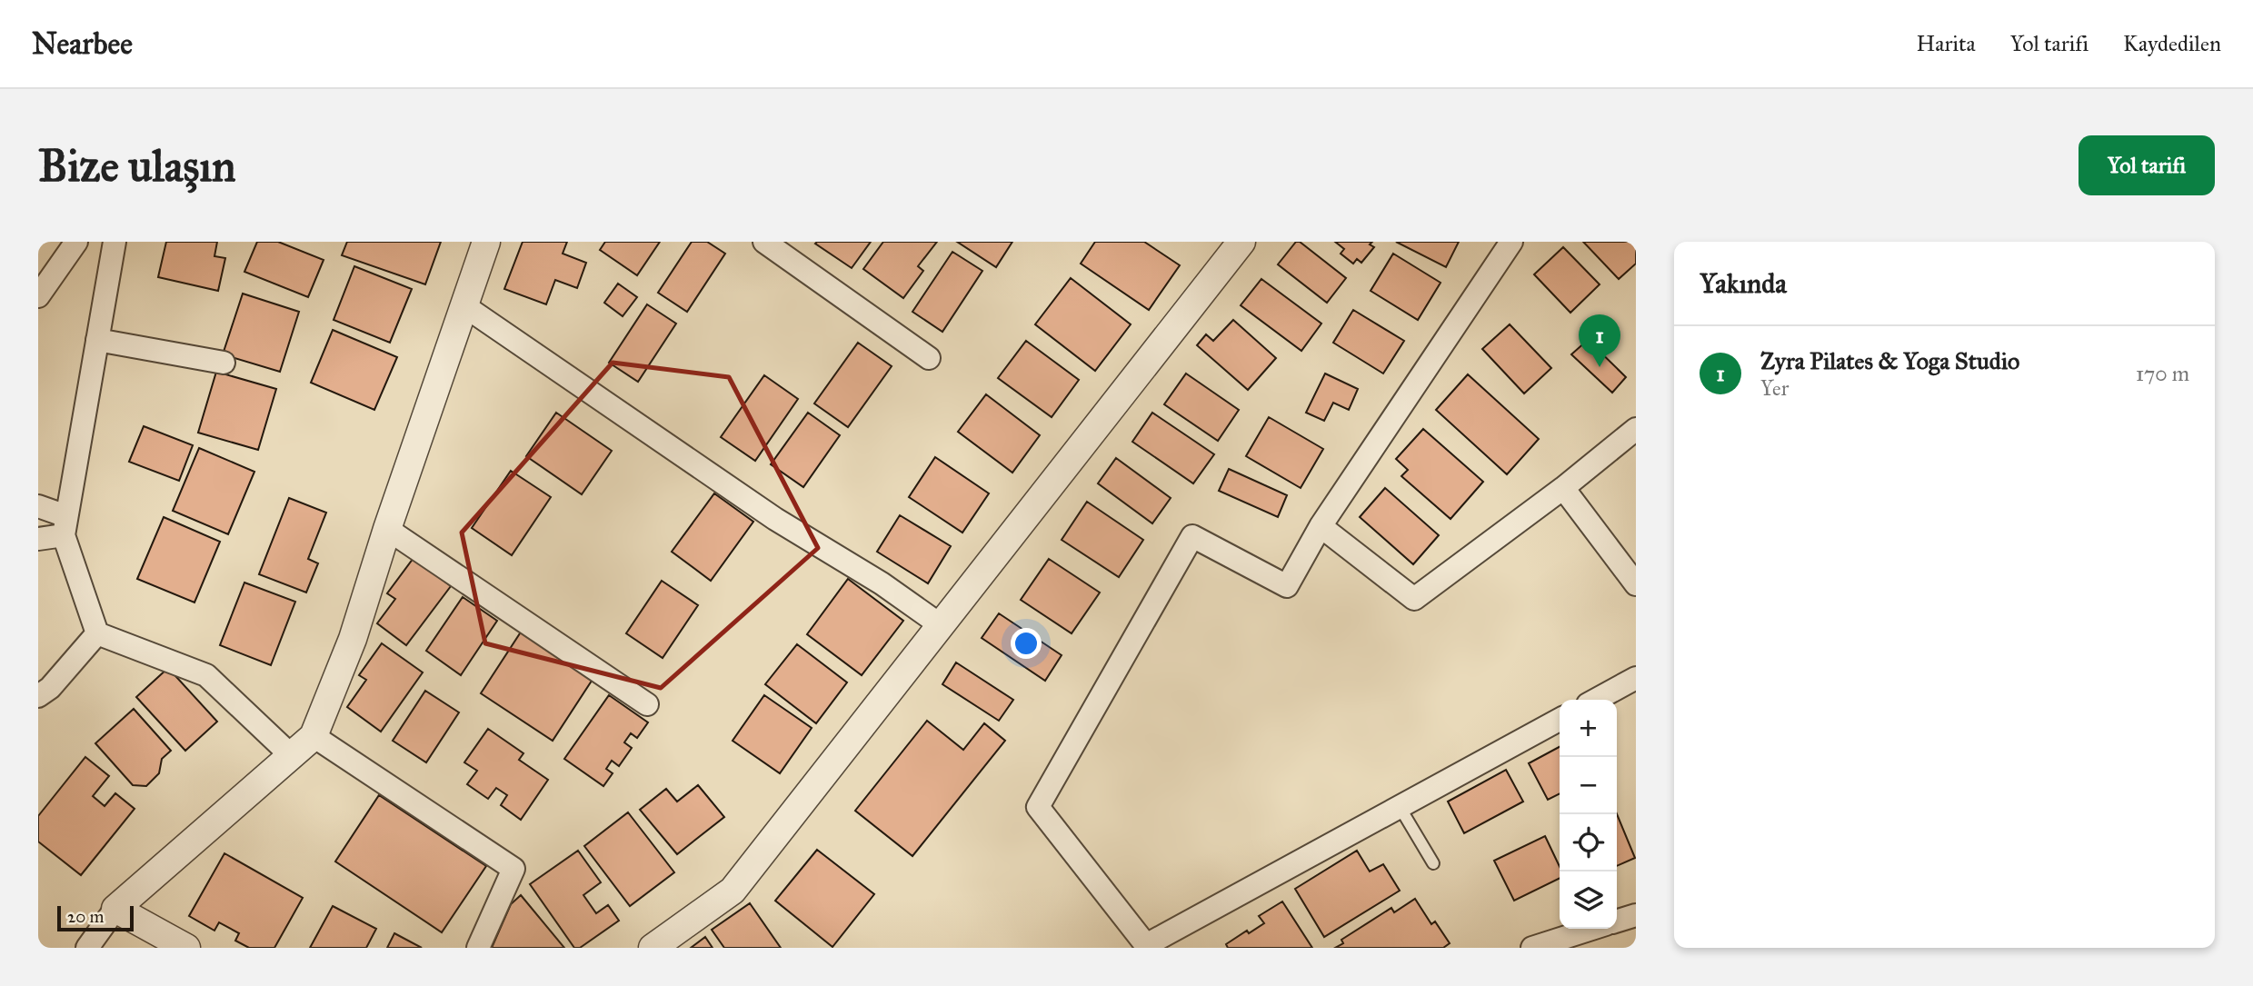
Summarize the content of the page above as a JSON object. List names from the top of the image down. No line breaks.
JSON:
{"scale_bar":"20 m","page":{"header":"Nearbee","nav":["Harita","Yol tarifi","Kaydedilen"],"buttons":"Yol tarifi","title":"Bize ulaşın","heading":"Yakında","pins":"1","list":[{"mark":"1","name":"Zyra Pilates & Yoga Studio","note":"Yer","value":"170 m"}],"map_buttons":["+","−"],"scale":"20 m"}}
